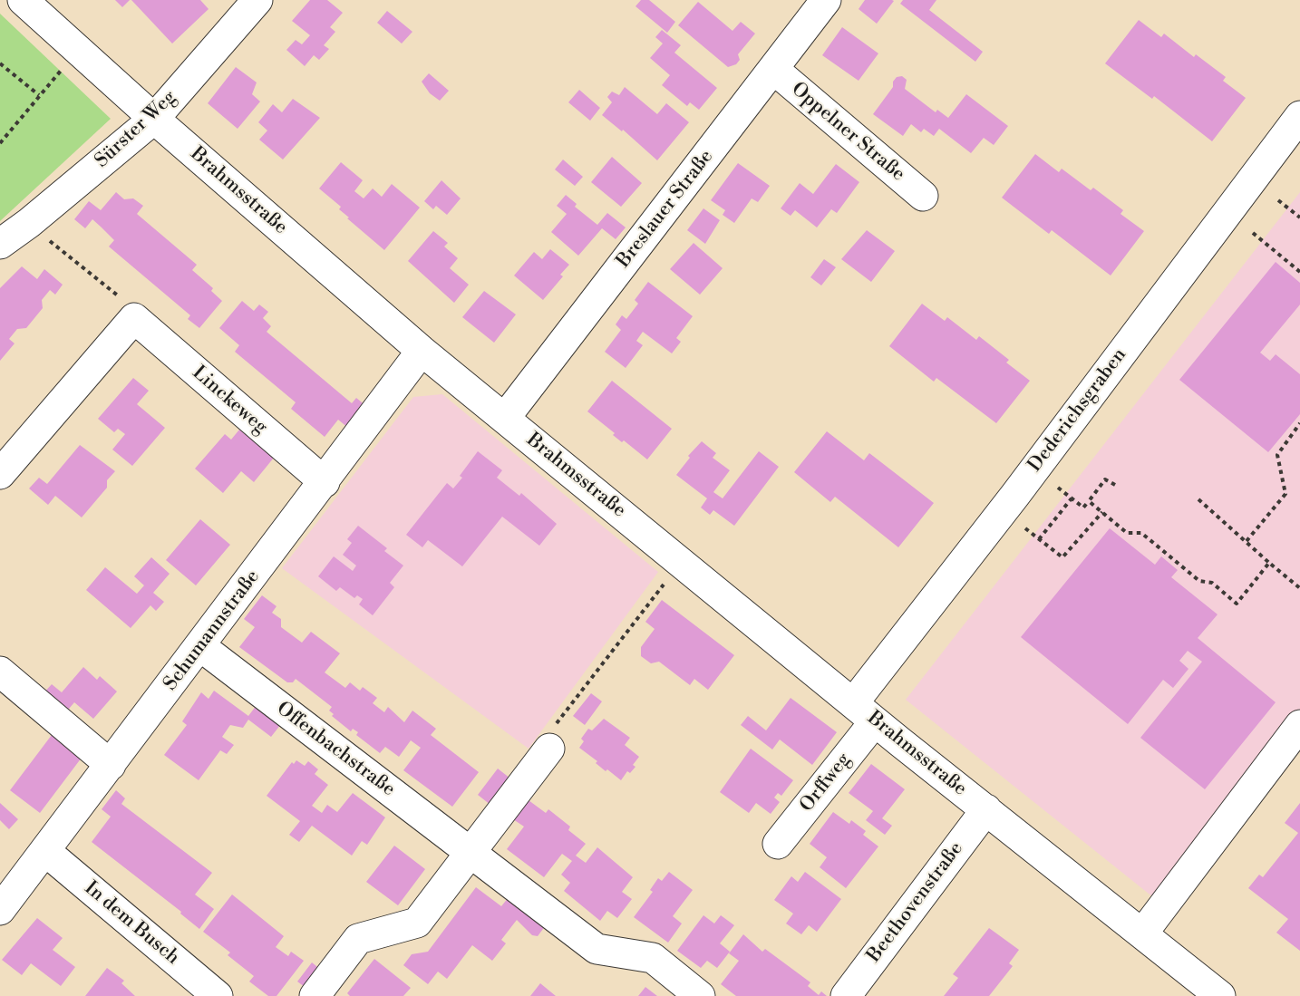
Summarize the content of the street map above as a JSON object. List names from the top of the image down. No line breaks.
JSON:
{"streets":{"street":["Sürster Weg","Oppelner Straße","Brahmsstraße","Breslauer Straße","Linckeweg","Dederichsgraben","Schumannstraße","Offenbachstraße","Orffweg","Beethovenstraße","In dem Busch"]},"crossings":[["Sürster Weg","Brahmsstraße"],["Oppelner Straße","Breslauer Straße"],["Brahmsstraße","Breslauer Straße"],["Brahmsstraße","Dederichsgraben"],["Brahmsstraße","Schumannstraße"],["Brahmsstraße","Orffweg"],["Brahmsstraße","Beethovenstraße"],["Linckeweg","Schumannstraße"],["Dederichsgraben","Orffweg"],["Schumannstraße","Offenbachstraße"],["Schumannstraße","In dem Busch"]]}
